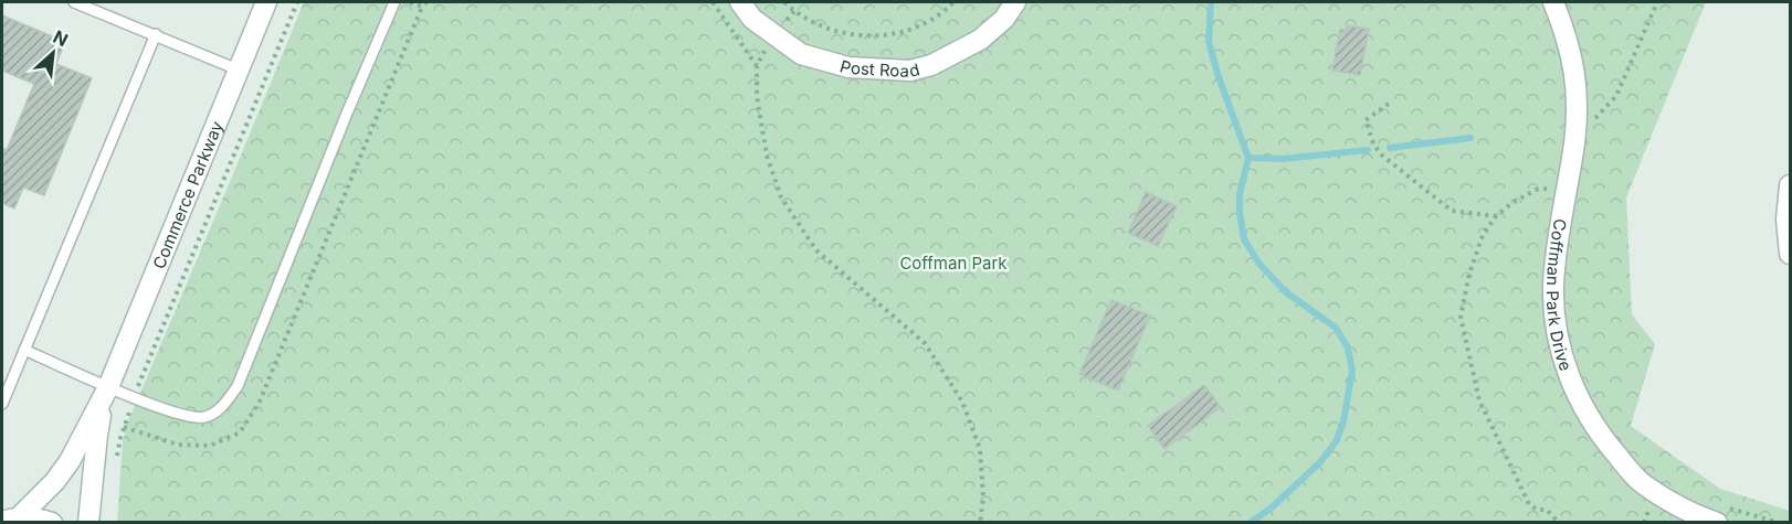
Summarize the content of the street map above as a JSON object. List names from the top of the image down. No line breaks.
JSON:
{"streets":{"street":["Post Road","Commerce Parkway","Coffman Park Drive"]},"parks":["Coffman Park"],"north":"top right"}
